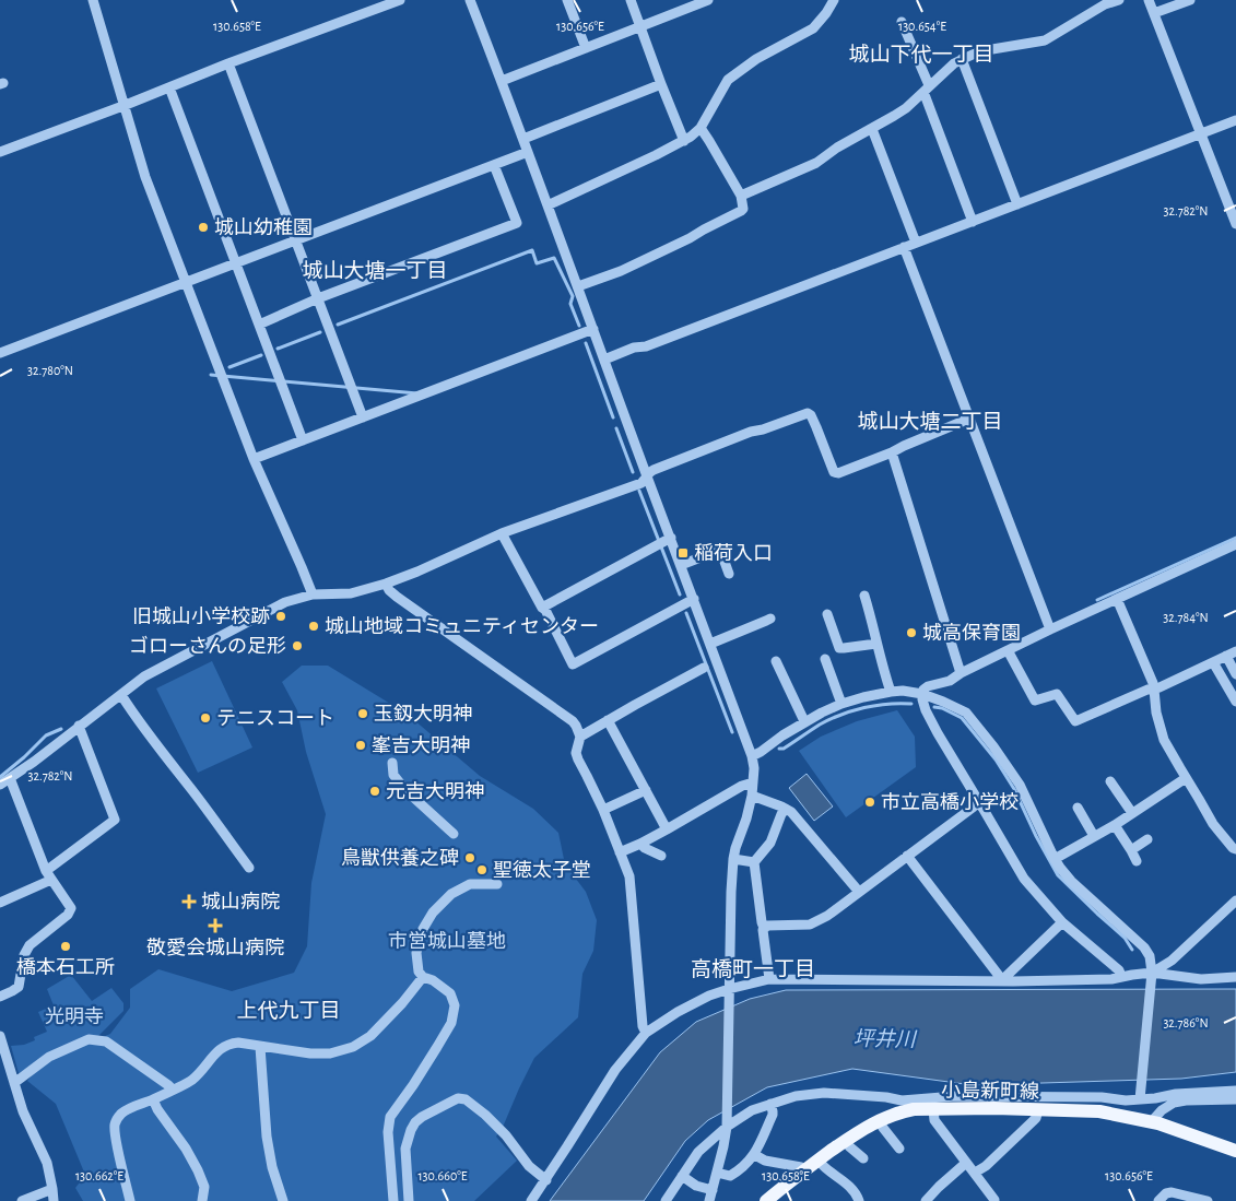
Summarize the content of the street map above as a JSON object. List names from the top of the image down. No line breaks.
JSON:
{"streets":{"main road":["小島新町線"]},"districts":["城山下代一丁目","城山大塘一丁目","城山大塘二丁目","高橋町一丁目","上代九丁目"],"water":["坪井川"],"parks":["市営城山墓地","光明寺"],"places":{"other":["城山幼稚園","旧城山小学校跡","城山地域コミュニティセンター","城高保育園","ゴローさんの足形","玉釼大明神","テニスコート","峯吉大明神","元吉大明神","市立高橋小学校","鳥獣供養之碑","聖徳太子堂","橋本石工所"],"transit":["稲荷入口"],"health":["城山病院","敬愛会城山病院"]},"coordinates":["130.658°E","130.656°E","130.654°E","32.782°N","32.780°N","32.784°N","32.786°N","130.662°E","130.660°E"]}
